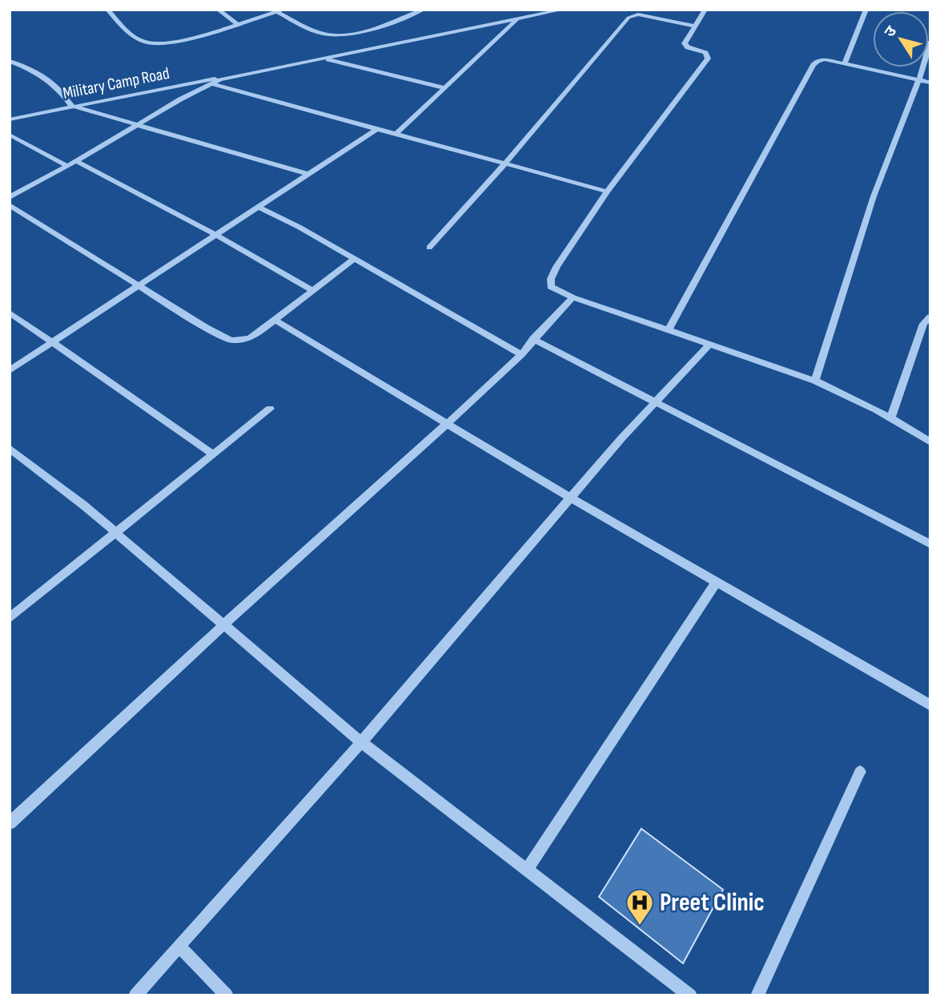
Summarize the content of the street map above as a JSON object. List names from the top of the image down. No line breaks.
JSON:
{"streets":{"street":["Military Camp Road"]},"places":{"hospital":["Preet Clinic"]},"north":"top left"}
